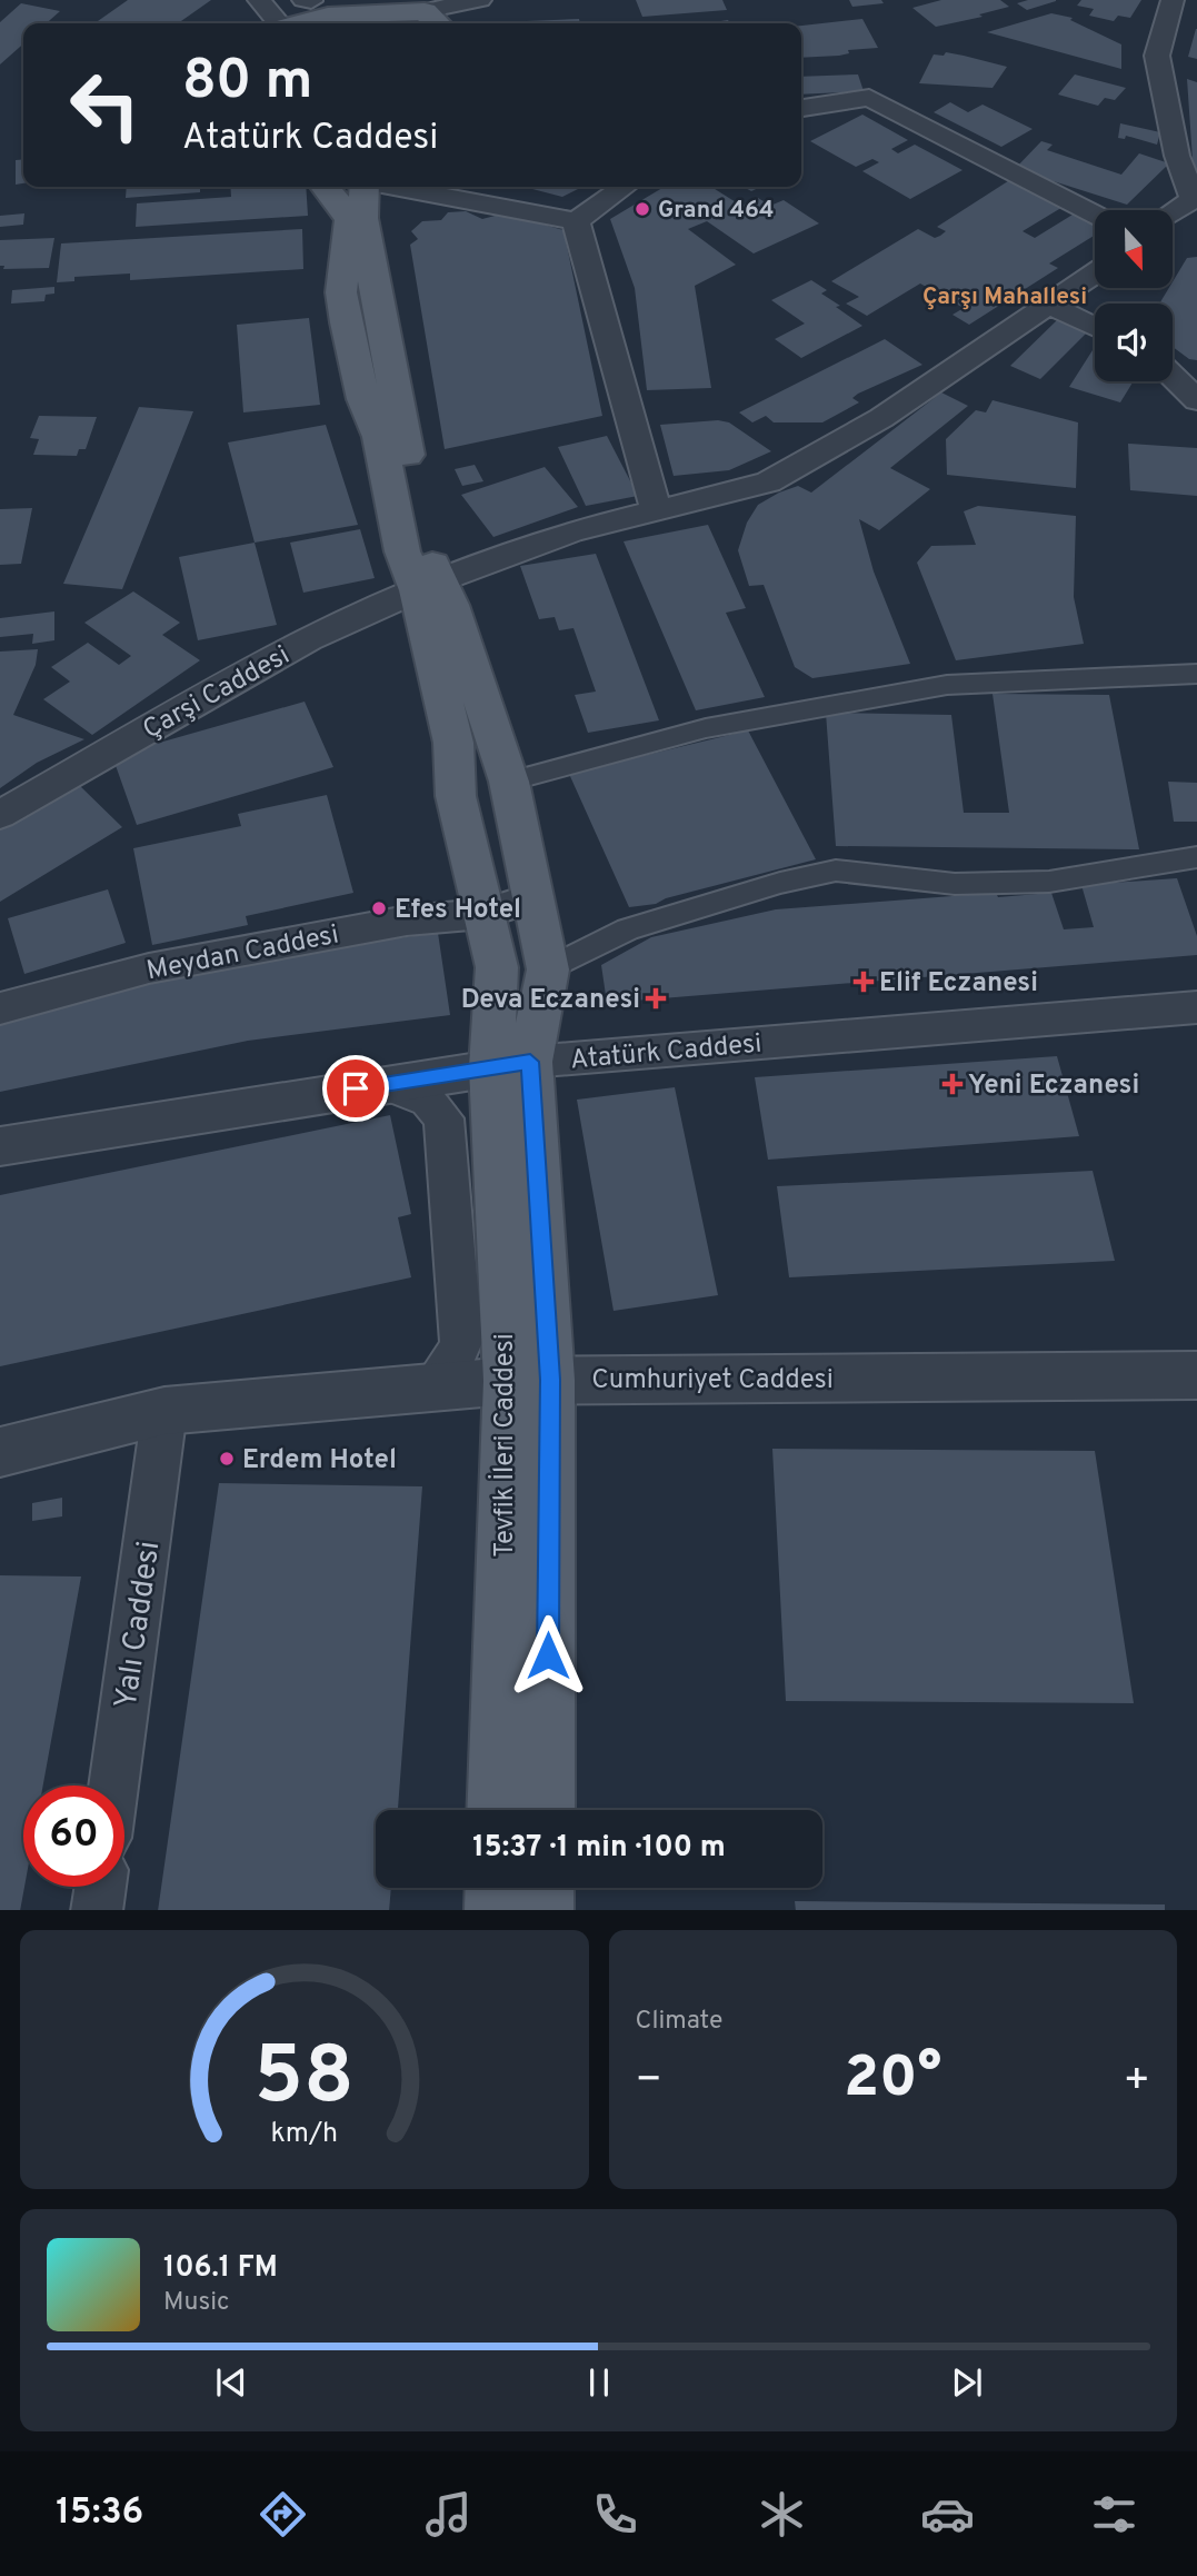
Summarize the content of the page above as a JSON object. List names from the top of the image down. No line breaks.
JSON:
{"streets":{"main road":["Tevfik İleri Caddesi"],"street":["Çarşi Caddesi","Meydan Caddesi","Atatürk Caddesi","Cumhuriyet Caddesi","Yalı Caddesi"]},"crossings":[["Atatürk Caddesi","Tevfik İleri Caddesi"],["Cumhuriyet Caddesi","Tevfik İleri Caddesi"],["Cumhuriyet Caddesi","Yalı Caddesi"]],"districts":["Çarşı Mahallesi"],"places":{"other":["Grand 464","Efes Hotel","Erdem Hotel"],"health":["Elif Eczanesi","Deva Eczanesi","Yeni Eczanesi"]},"north":"bottom","page":{"turn":["80 m","Atatürk Caddesi"],"limit":"60","trip":"15:37 · 1 min · 100 m","tile":"Climate","heat":["−","20°","+"],"song":["106.1 FM","Music"],"tabs":"15:36","gauge":["58","km/h"]}}
